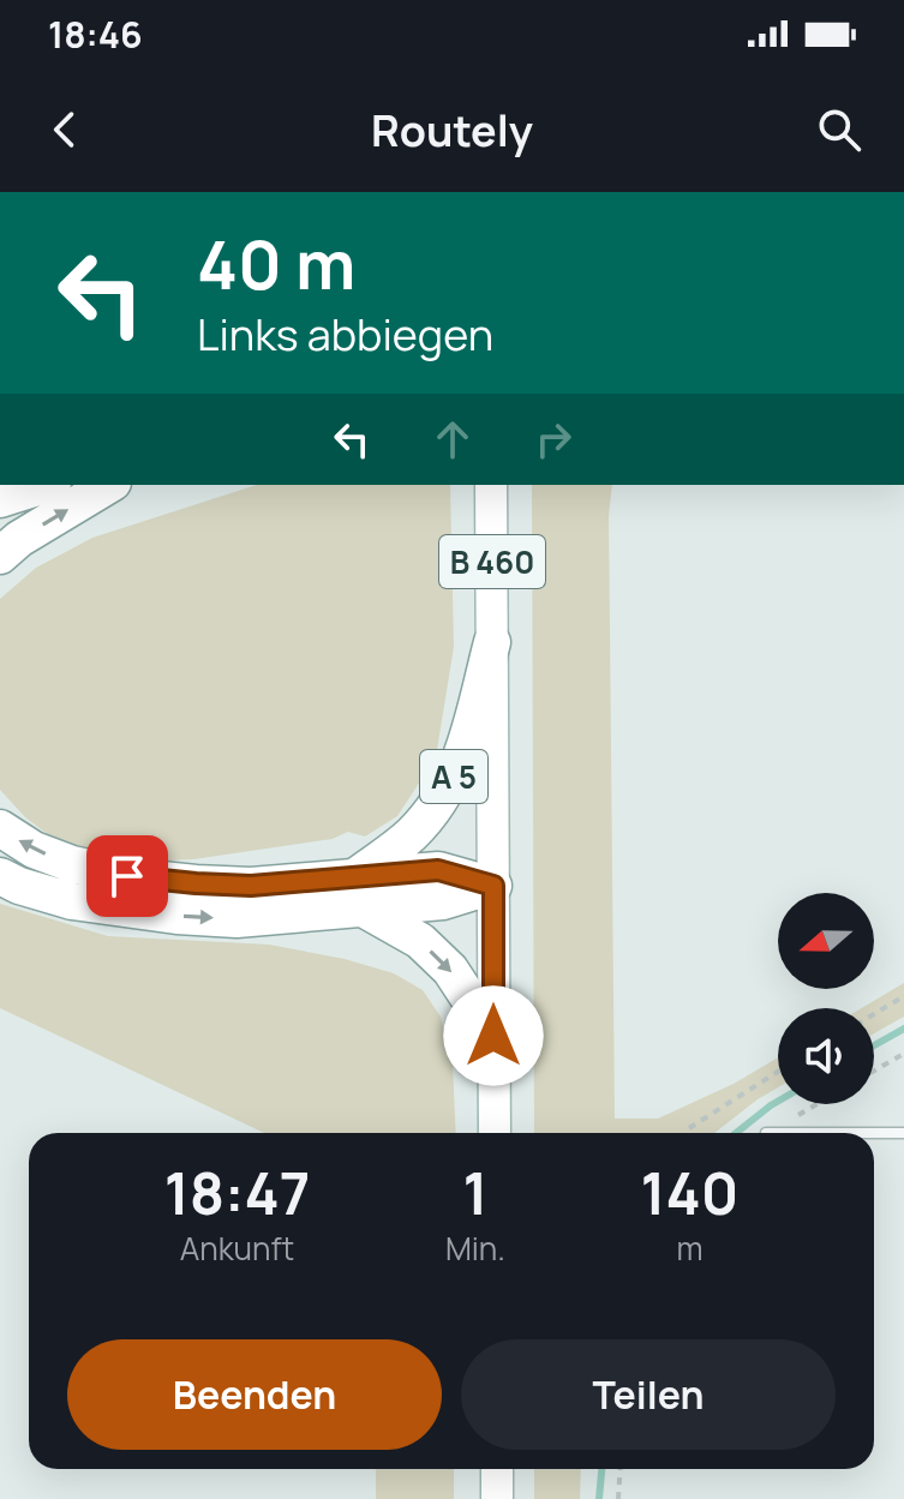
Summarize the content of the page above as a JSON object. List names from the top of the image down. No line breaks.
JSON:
{"streets":{"highway":["A 5"],"main road":["B 460"]},"crossings":[["B 460","A 5"]],"north":"left","page":{"status":"18:46","header":"Routely","turn":["40 m","Links abbiegen"],"eta":["18:47","Ankunft","1","Min.","140","m"],"buttons":["Beenden","Teilen"]}}
